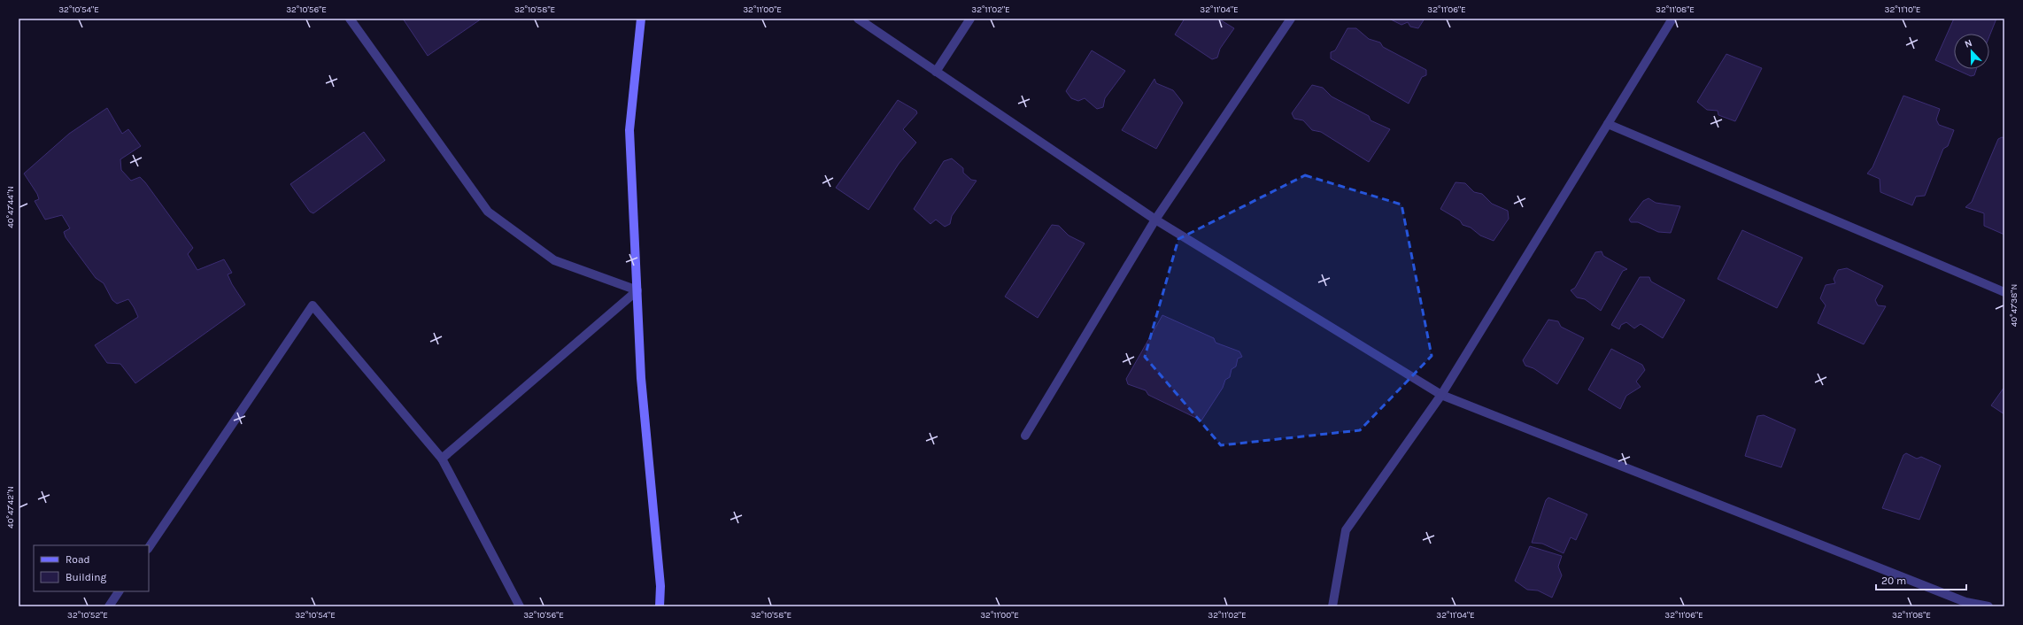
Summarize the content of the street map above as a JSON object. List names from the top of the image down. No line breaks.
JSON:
{"legend":["Road","Building"],"scale_bar":"20 m","north":"top","coordinates":["32°10'54\"E","32°10'56\"E","32°10'58\"E","32°11'00\"E","32°11'02\"E","32°11'04\"E","32°11'06\"E","32°11'08\"E","32°11'10\"E","40°47'44\"N","40°47'38\"N","40°47'42\"N","32°10'52\"E"]}
